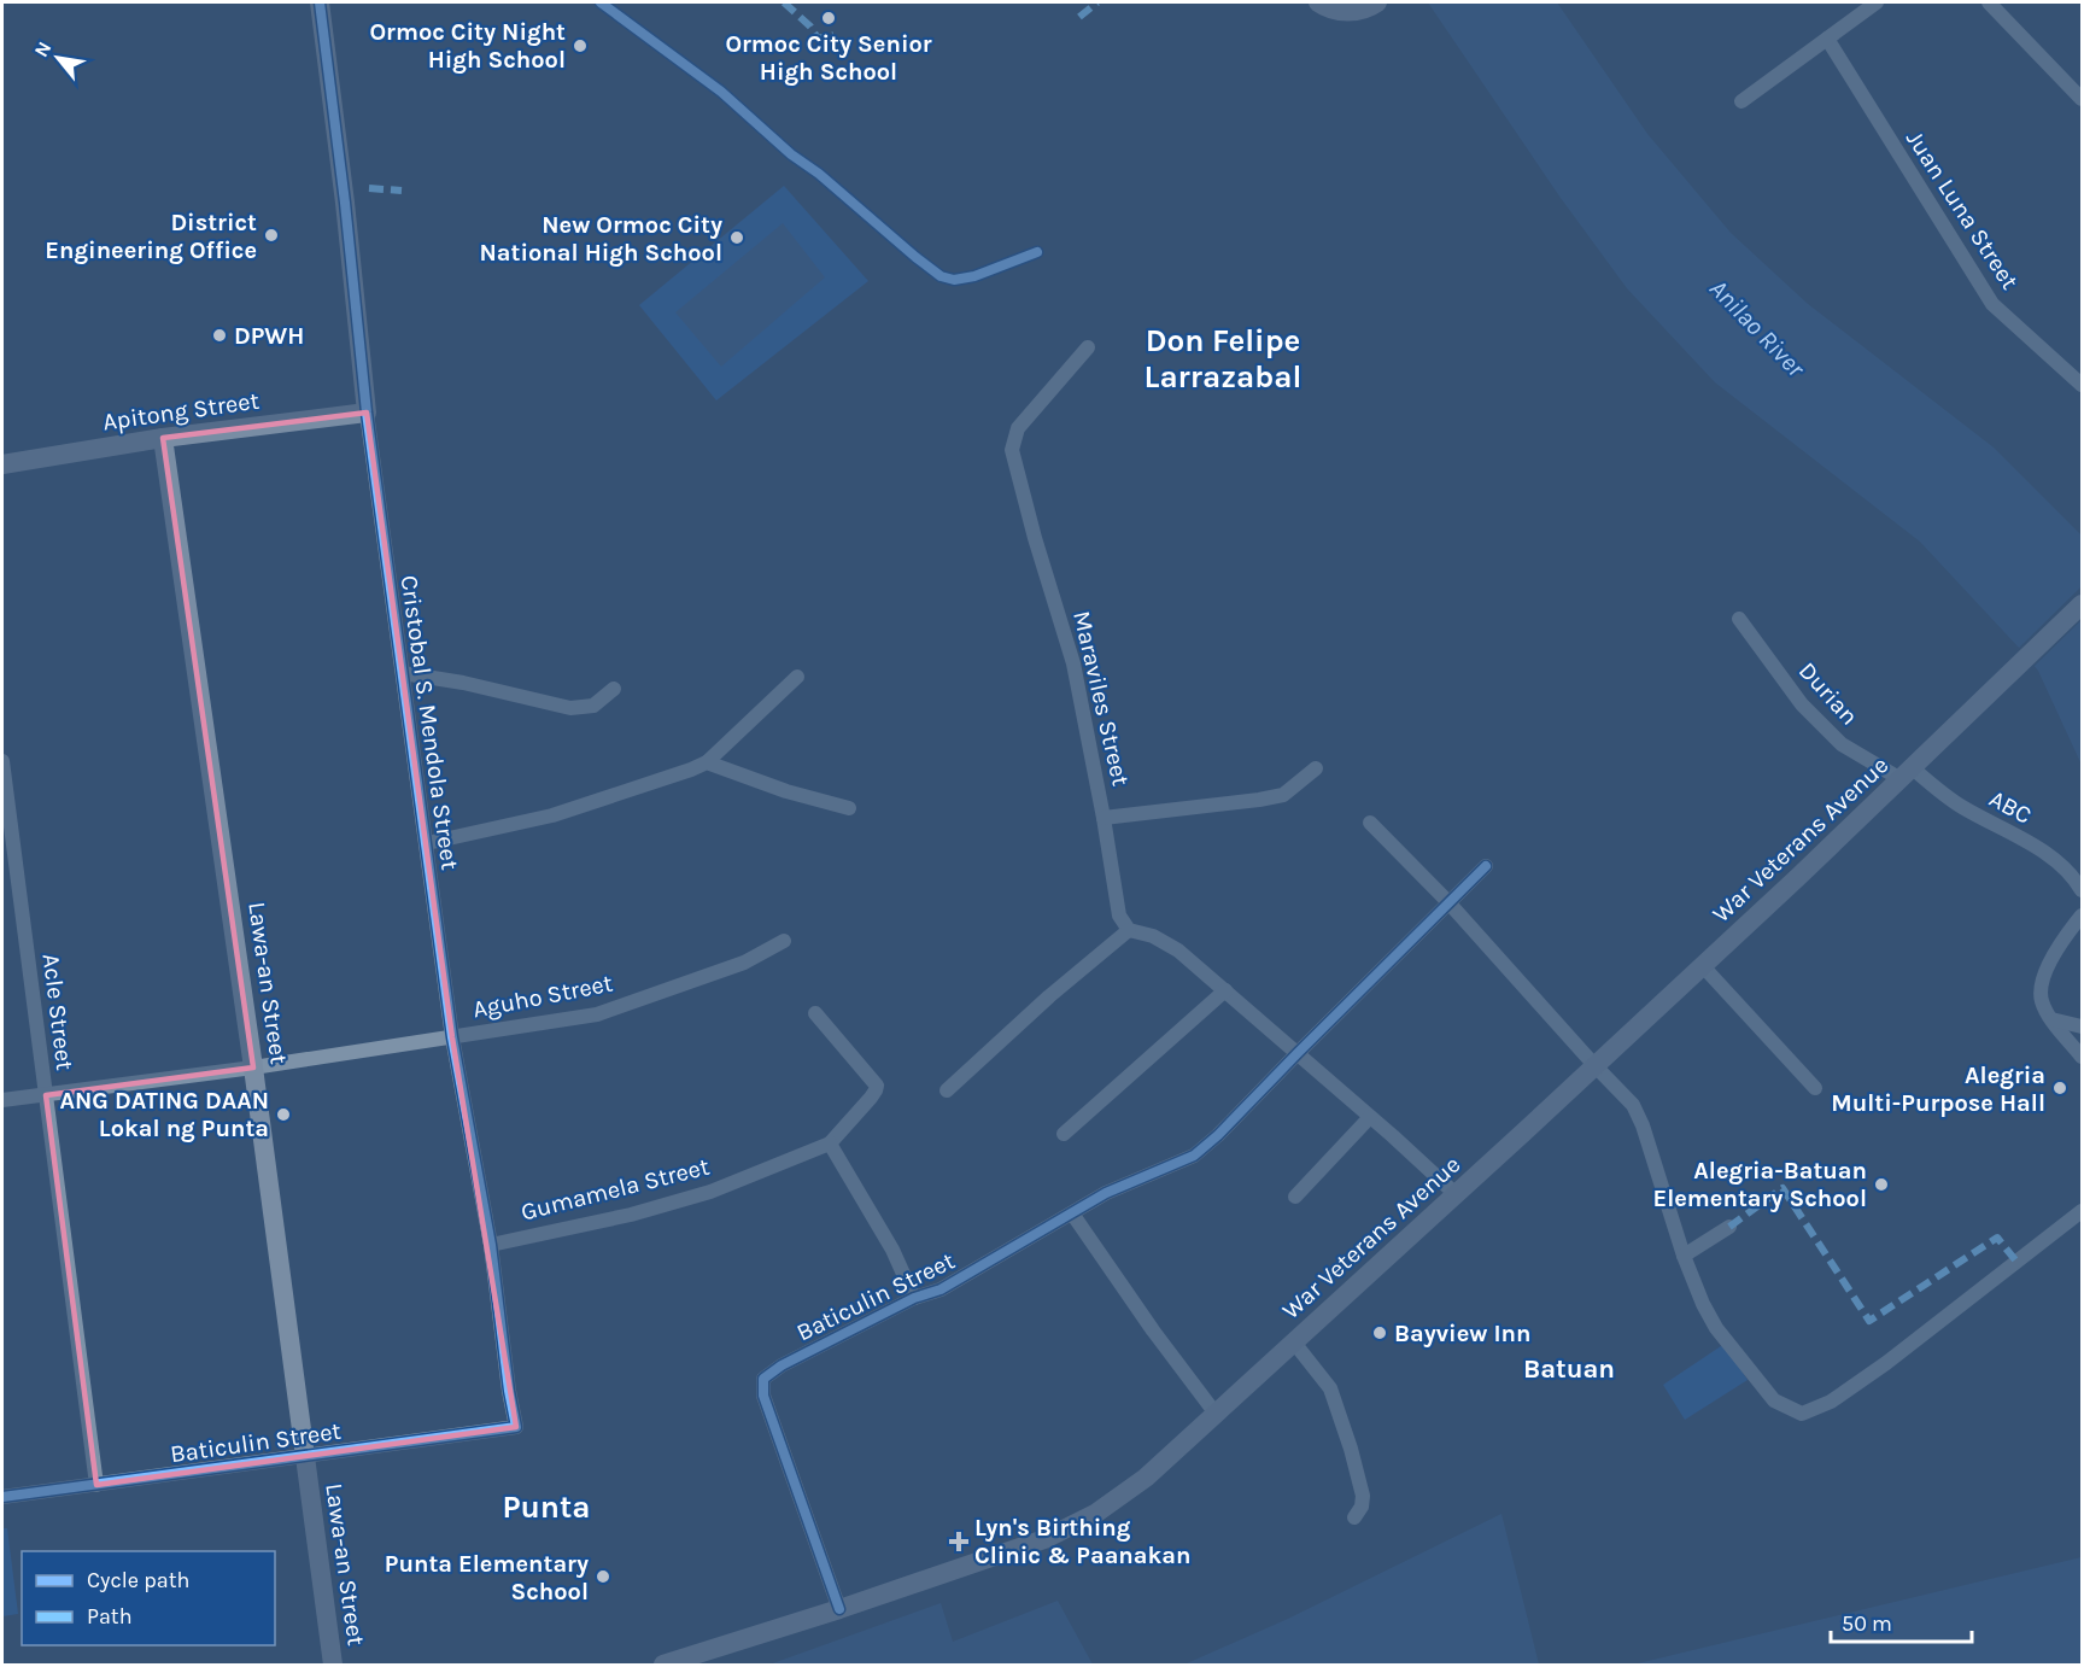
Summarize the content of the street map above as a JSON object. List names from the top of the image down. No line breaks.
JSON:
{"streets":{"street":["Juan Luna Street","Apitong Street","Durian","Maraviles Street","Cristobal S. Mendola Street","ABC","War Veterans Avenue","Lawa-an Street","Aguho Street","Acle Street","Gumamela Street","Baticulin Street"]},"crossings":[["Apitong Street","Cristobal S. Mendola Street"],["Apitong Street","Lawa-an Street"],["Durian","ABC"],["Durian","War Veterans Avenue"],["Cristobal S. Mendola Street","Aguho Street"],["Cristobal S. Mendola Street","Gumamela Street"],["Cristobal S. Mendola Street","Baticulin Street"],["ABC","War Veterans Avenue"],["War Veterans Avenue","Baticulin Street"],["Lawa-an Street","Aguho Street"],["Lawa-an Street","Baticulin Street"],["Aguho Street","Acle Street"],["Acle Street","Baticulin Street"]],"districts":["Don Felipe Larrazabal","Batuan","Punta"],"water":["Anilao River"],"places":{"other":["Ormoc City Senior High School","Ormoc City Night High School","District Engineering Office","New Ormoc City National High School","DPWH","Alegria Multi-Purpose Hall","ANG DATING DAAN Lokal ng Punta","Alegria-Batuan Elementary School","Bayview Inn","Punta Elementary School"],"health":["Lyn's Birthing Clinic & Paanakan"]},"legend":["Cycle path","Path"],"scale_bar":"50 m","north":"top left"}
